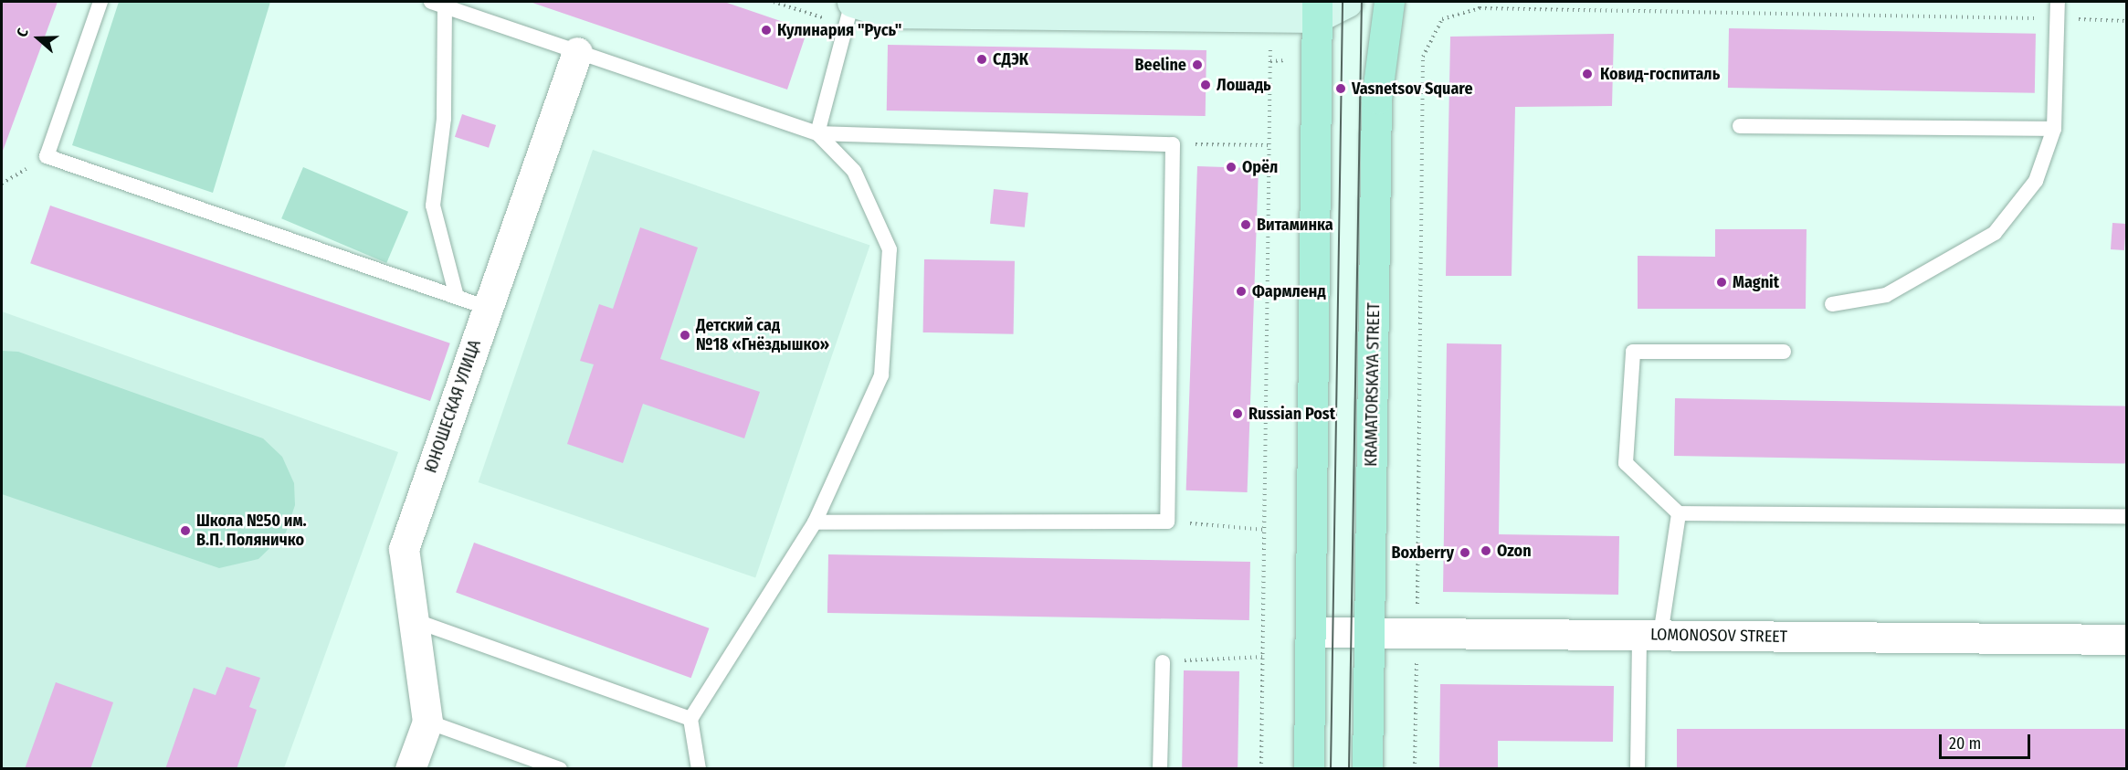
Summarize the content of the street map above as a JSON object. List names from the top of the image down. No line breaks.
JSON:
{"streets":{"main road":["KRAMATORSKAYA STREET"],"street":["ЮНОШЕСКАЯ УЛИЦА","LOMONOSOV STREET"]},"crossings":[["KRAMATORSKAYA STREET","LOMONOSOV STREET"]],"places":["Кулинария \"Русь\"","СДЭК","Beeline","Ковид-госпиталь","Лошадь","Vasnetsov Square","Орёл","Витаминка","Magnit","Фармленд","Детский сад №18 «Гнёздышко»","Russian Post","Школа №50 им. В.П. Поляничко","Ozon","Boxberry"],"scale_bar":"20 m","north":"left"}
